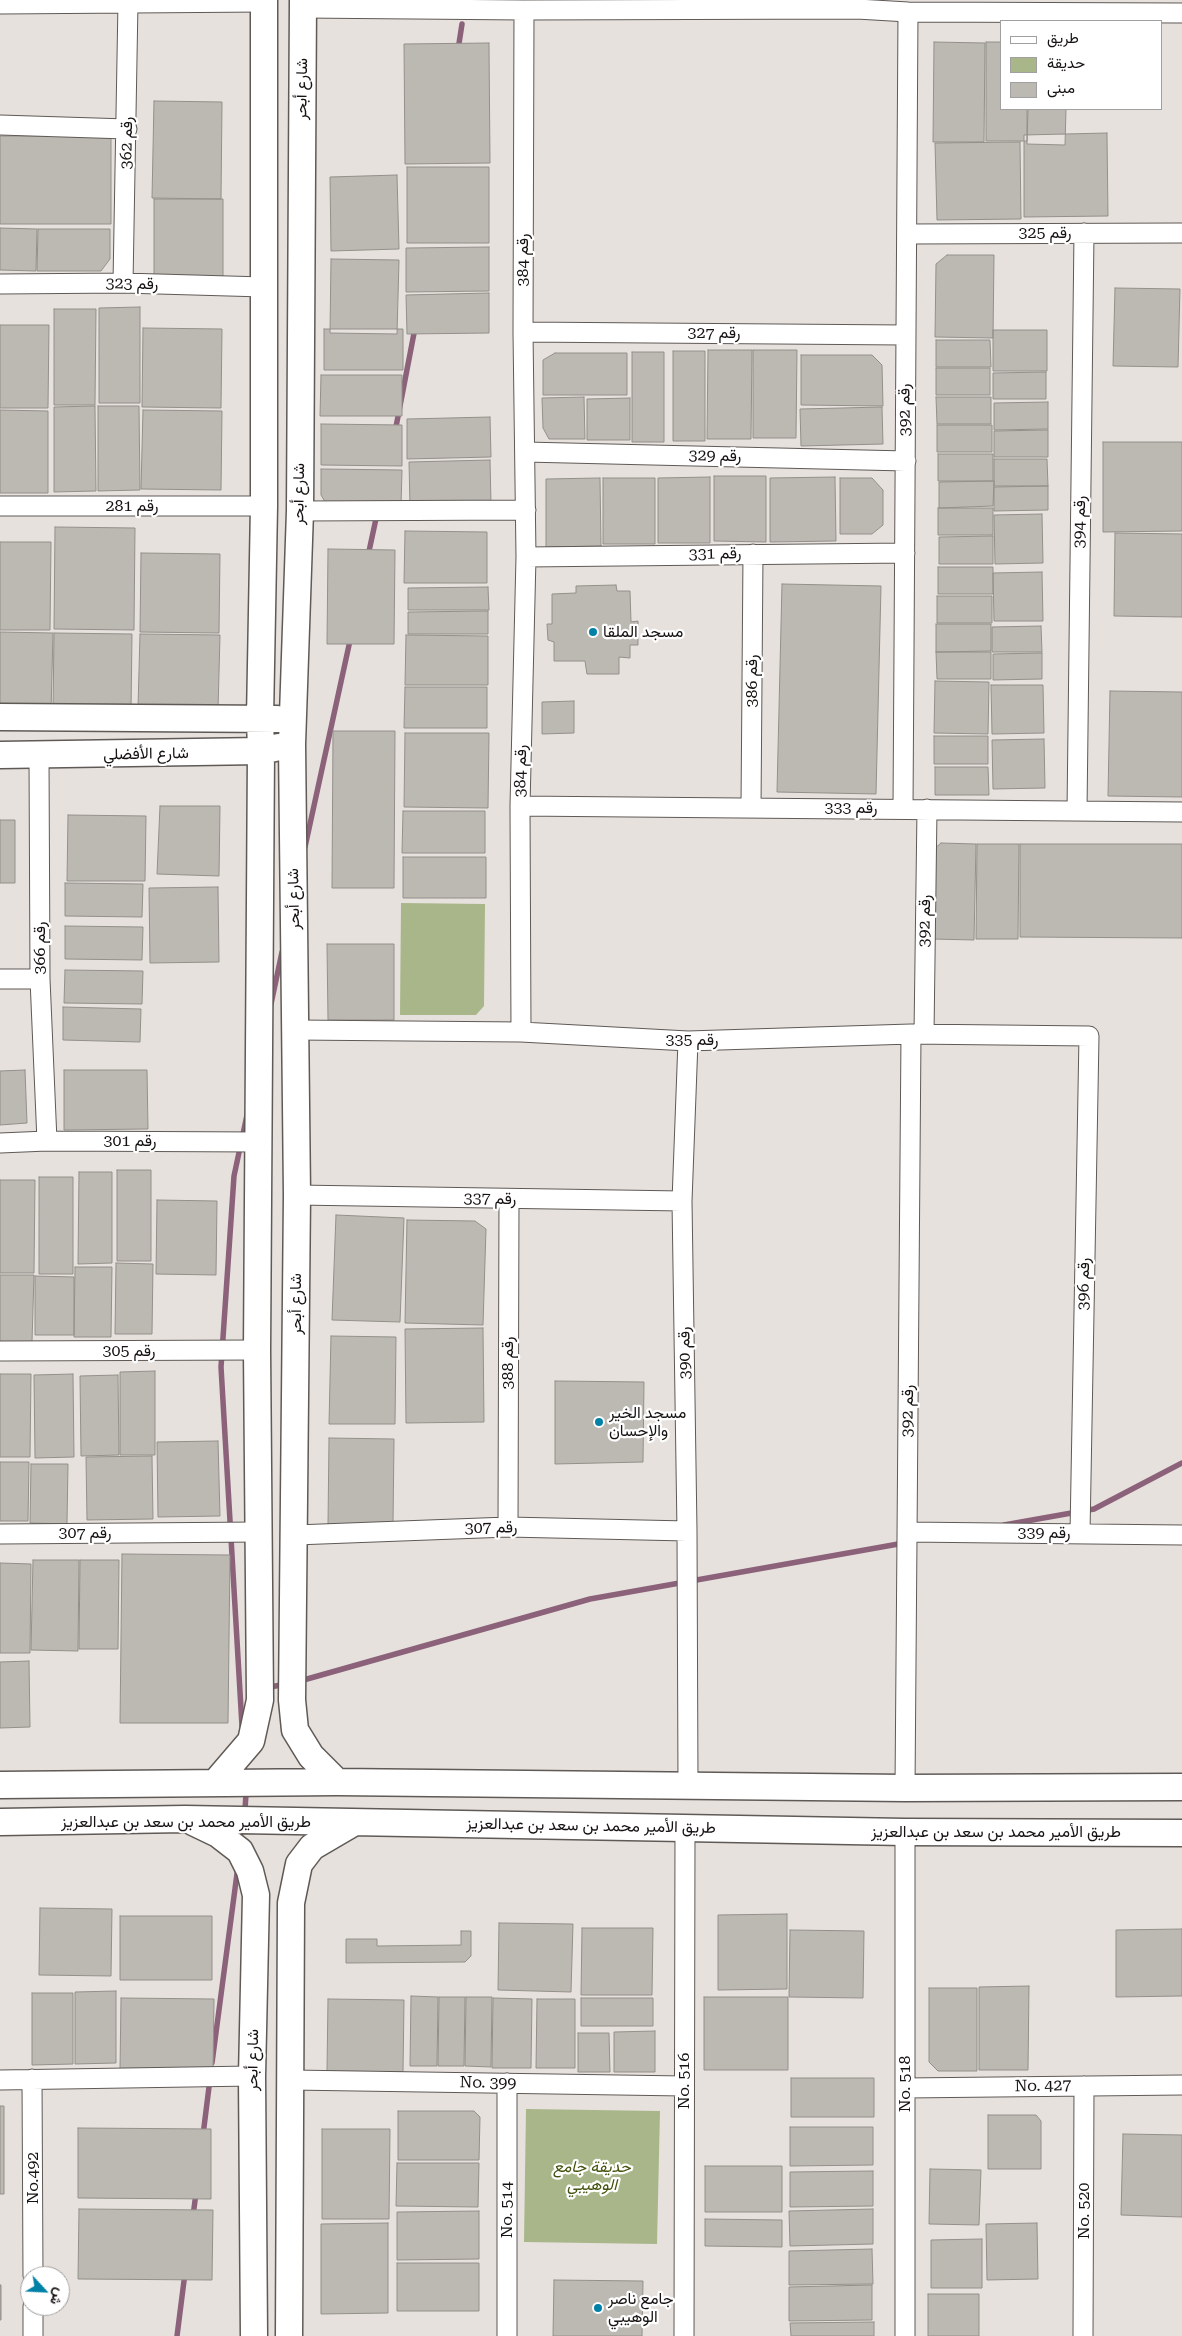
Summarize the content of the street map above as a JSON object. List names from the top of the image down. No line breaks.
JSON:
{"streets":{"street":["شارع أبحر","رقم 362","رقم 325","رقم 384","رقم 323","رقم 327","رقم 392","رقم 329","رقم 281","رقم 394","رقم 331","رقم 386","شارع الأفضلي","رقم 333","رقم 366","رقم 335","رقم 301","رقم 337","رقم 396","رقم 305","رقم 390","رقم 388","رقم 307","رقم 339","طريق الأمير محمد بن سعد بن عبدالعزيز","No. 516","No. 399","No. 518","No. 427","No.492","No. 514","No. 520"]},"crossings":[["شارع أبحر","رقم 323"],["شارع أبحر","رقم 281"],["شارع أبحر","شارع الأفضلي"],["شارع أبحر","رقم 335"],["شارع أبحر","رقم 301"],["شارع أبحر","رقم 337"],["شارع أبحر","رقم 305"],["شارع أبحر","رقم 307"],["شارع أبحر","طريق الأمير محمد بن سعد بن عبدالعزيز"],["رقم 362","رقم 323"],["رقم 325","رقم 392"],["رقم 325","رقم 394"],["رقم 384","رقم 327"],["رقم 384","رقم 329"],["رقم 384","رقم 331"],["رقم 384","رقم 333"],["رقم 384","رقم 335"],["رقم 327","رقم 392"],["رقم 392","رقم 329"],["رقم 392","رقم 331"],["رقم 392","رقم 333"],["رقم 392","رقم 335"],["رقم 392","رقم 339"],["رقم 394","رقم 333"],["رقم 331","رقم 386"],["رقم 386","رقم 333"],["شارع الأفضلي","رقم 366"],["رقم 366","رقم 301"],["رقم 335","رقم 396"],["رقم 335","رقم 390"],["رقم 337","رقم 390"],["رقم 337","رقم 388"],["رقم 396","رقم 339"],["رقم 390","رقم 307"],["رقم 388","رقم 307"],["طريق الأمير محمد بن سعد بن عبدالعزيز","No. 516"],["طريق الأمير محمد بن سعد بن عبدالعزيز","No. 518"],["No. 516","No. 399"],["No. 399","No. 514"],["No. 518","No. 427"],["No. 427","No. 520"]],"parks":["حديقة جامع الوهيبي"],"places":["مسجد الملقا","مسجد الخير والإحسان","جامع ناصر الوهيبي"],"legend":["طريق","حديقة","مبنى"],"north":"bottom right"}
